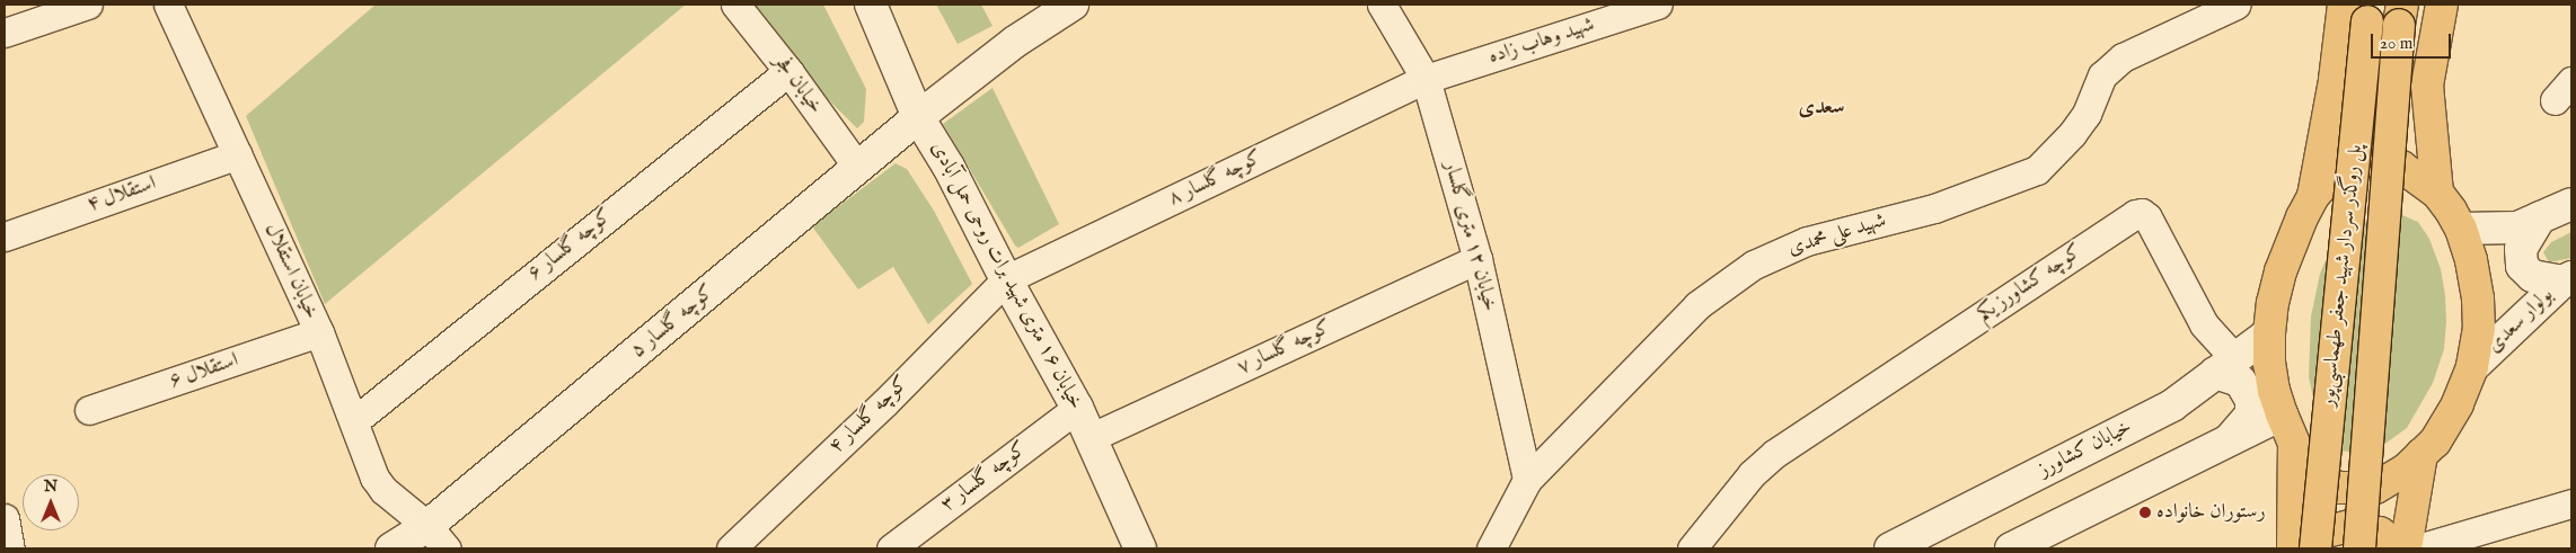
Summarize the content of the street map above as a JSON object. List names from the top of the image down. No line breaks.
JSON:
{"streets":{"main road":["پل روگذر سردار شهید جعفر طهماسبی‌پور"],"street":["شهید وهاب زاده","خیابان فجر","کوچه گلسار ۸","استقلال ۴","شهید علی محمدی","خیابان ۱۲ متری گلسار","کوچه گلسار ۶","خیابان استقلال","خیابان ۱۶ متری شهید برات روحی حمل آبادی","کوچه کشاورز یکم","بولوار سعدی","کوچه گلسار ۵","کوچه گلسار ۷","استقلال ۶","کوچه گلسار ۴","خیابان کشاورز","کوچه گلسار ۳"]},"crossings":[["شهید وهاب زاده","کوچه گلسار ۸"],["شهید وهاب زاده","خیابان ۱۲ متری گلسار"],["خیابان فجر","کوچه گلسار ۶"],["خیابان فجر","کوچه گلسار ۵"],["کوچه گلسار ۸","خیابان ۱۲ متری گلسار"],["کوچه گلسار ۸","خیابان ۱۶ متری شهید برات روحی حمل آبادی"],["کوچه گلسار ۸","کوچه گلسار ۴"],["استقلال ۴","خیابان استقلال"],["شهید علی محمدی","خیابان ۱۲ متری گلسار"],["خیابان ۱۲ متری گلسار","کوچه گلسار ۷"],["کوچه گلسار ۶","خیابان استقلال"],["خیابان استقلال","کوچه گلسار ۵"],["خیابان استقلال","استقلال ۶"],["خیابان ۱۶ متری شهید برات روحی حمل آبادی","کوچه گلسار ۵"],["خیابان ۱۶ متری شهید برات روحی حمل آبادی","کوچه گلسار ۷"],["خیابان ۱۶ متری شهید برات روحی حمل آبادی","کوچه گلسار ۴"],["خیابان ۱۶ متری شهید برات روحی حمل آبادی","کوچه گلسار ۳"],["کوچه کشاورز یکم","خیابان کشاورز"]],"districts":["سعدی"],"places":["رستوران خانواده"],"scale_bar":"20 m","north":"top"}
